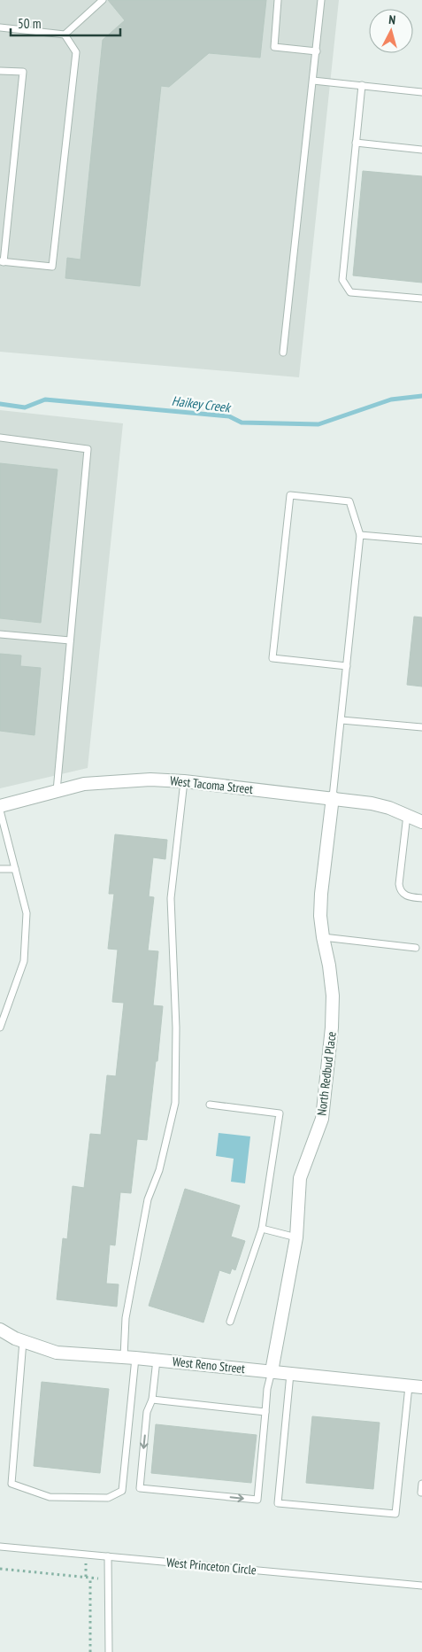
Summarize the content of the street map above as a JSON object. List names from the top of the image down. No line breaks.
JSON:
{"streets":{"street":["West Tacoma Street","North Redbud Place","West Reno Street"],"lane":["West Princeton Circle"]},"crossings":[["West Tacoma Street","North Redbud Place"],["North Redbud Place","West Reno Street"]],"water":["Haikey Creek"],"scale_bar":"50 m","north":"top"}
